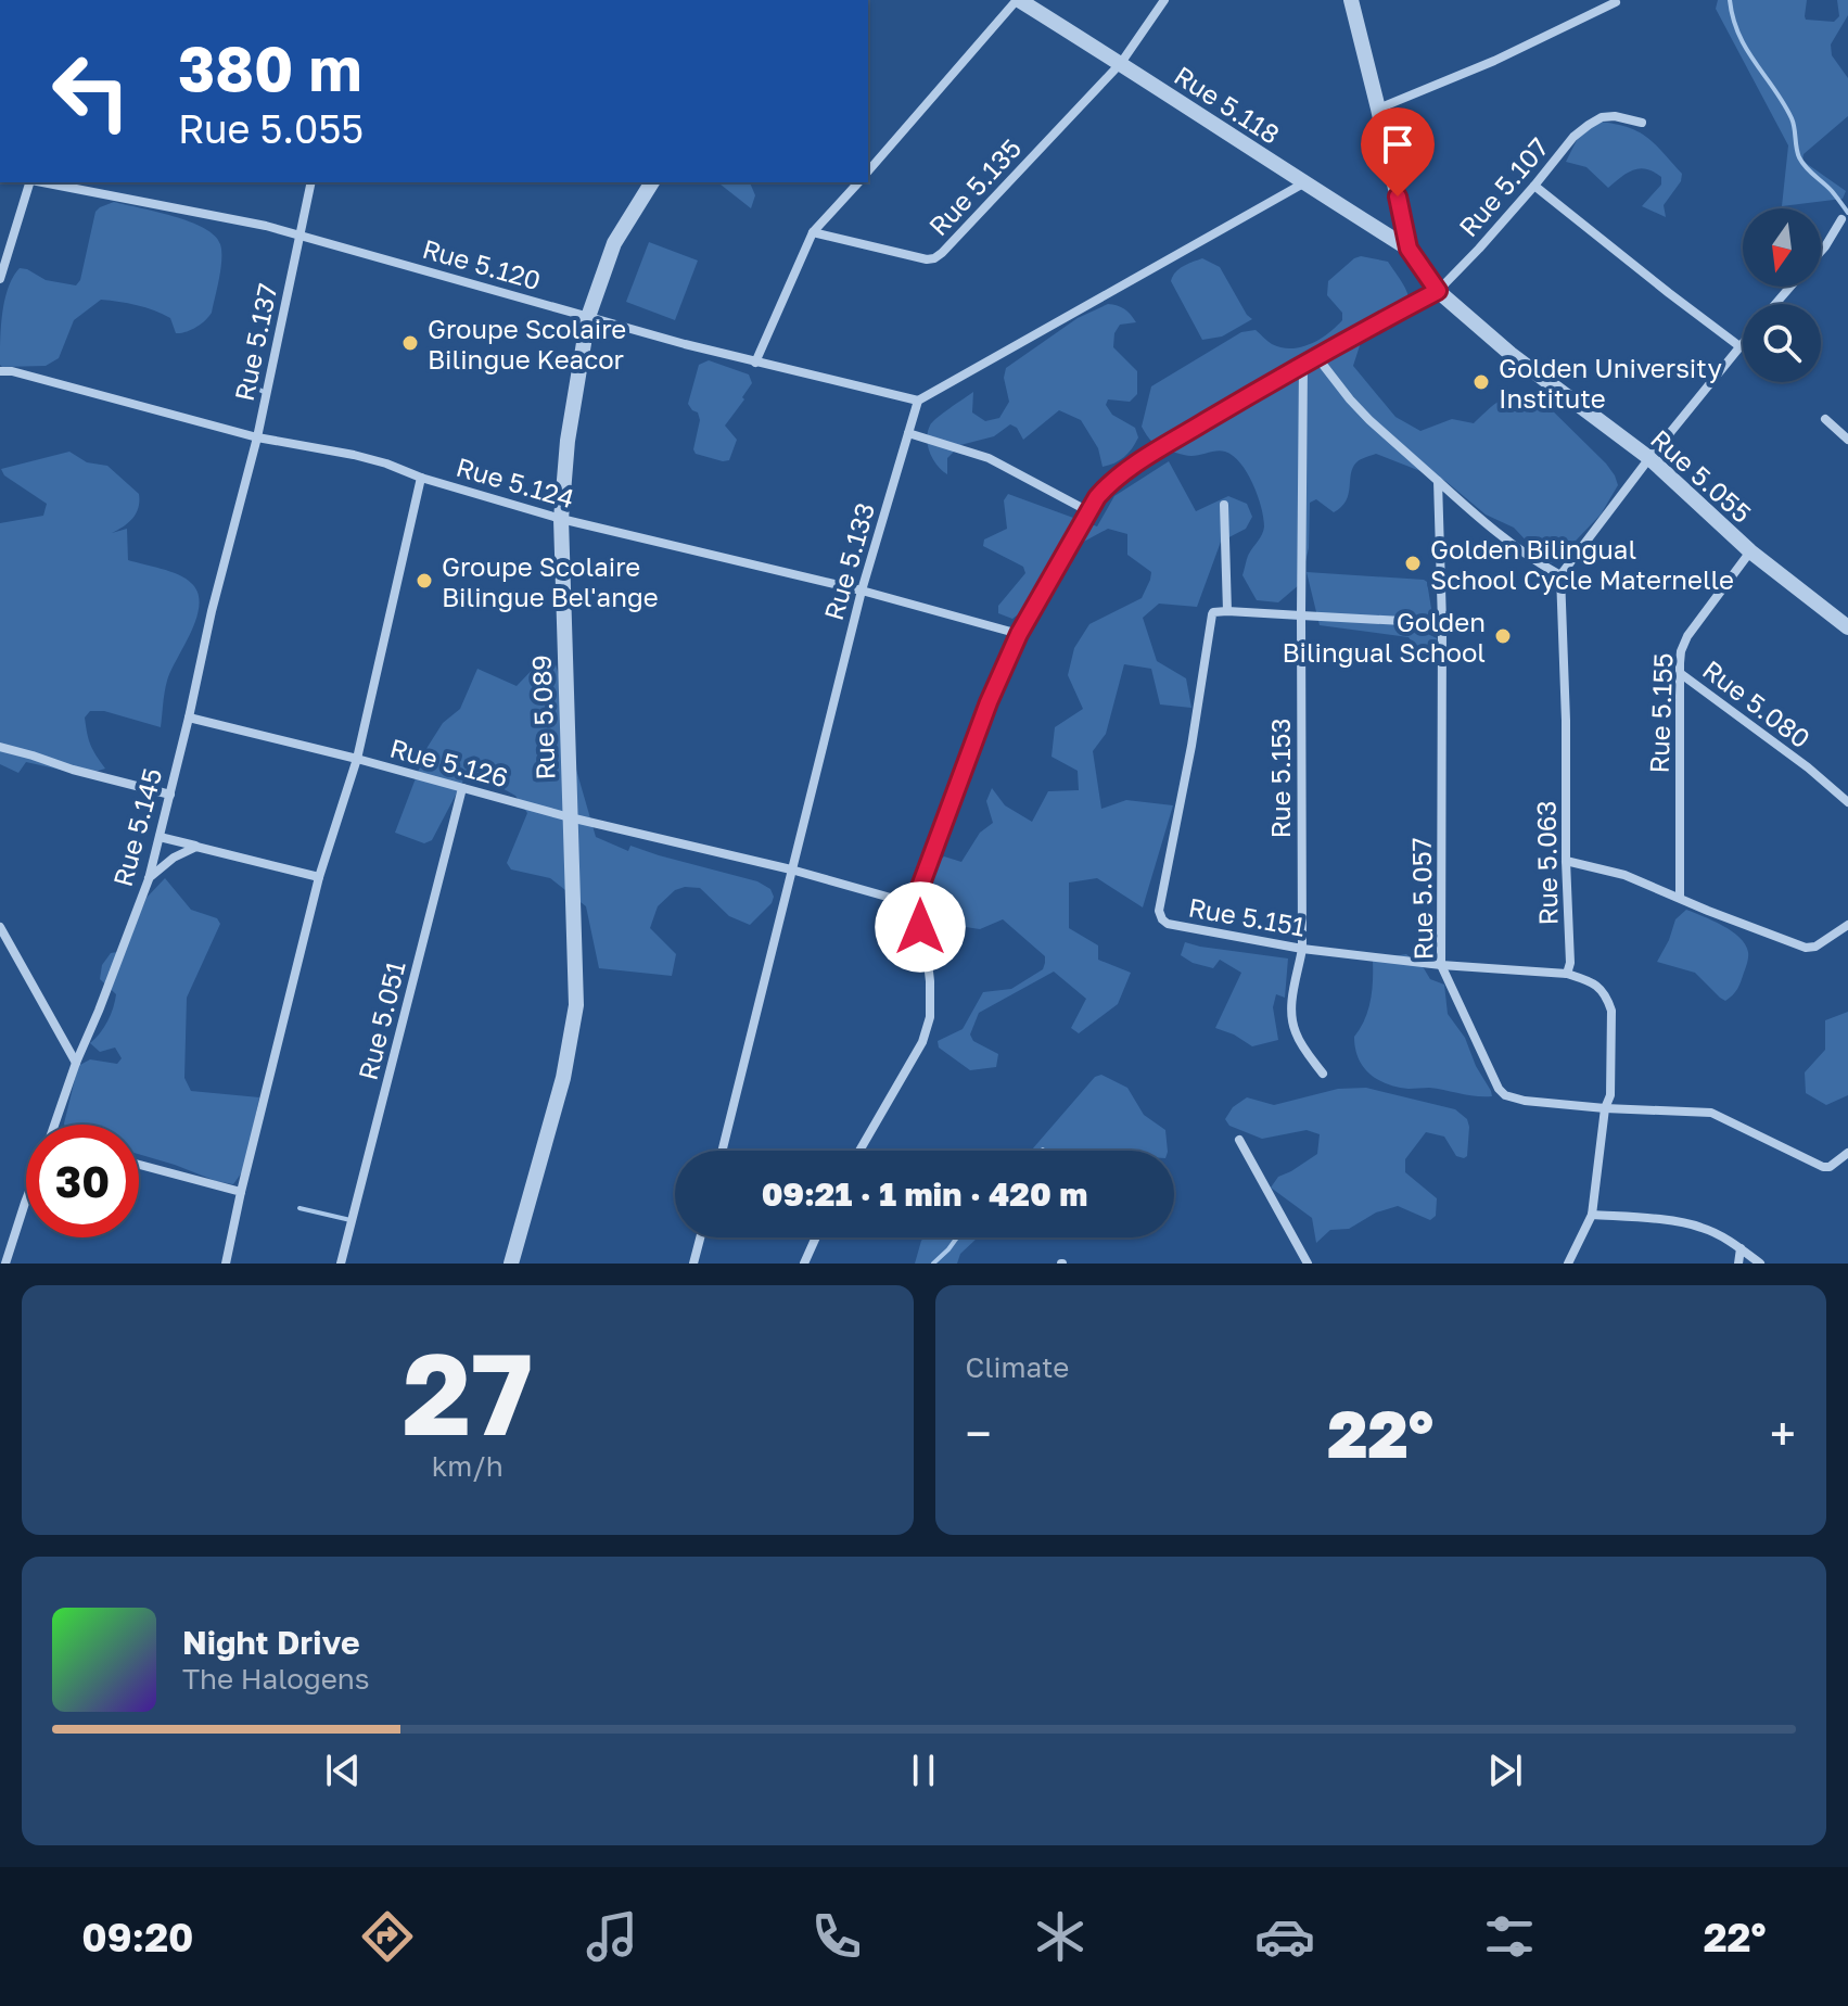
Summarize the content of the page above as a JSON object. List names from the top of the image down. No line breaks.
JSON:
{"streets":{"street":["Rue 5.118","Rue 5.135","Rue 5.107","Rue 5.120","Rue 5.137","Rue 5.055","Rue 5.124","Rue 5.133","Rue 5.080","Rue 5.155","Rue 5.089","Rue 5.126","Rue 5.153","Rue 5.145","Rue 5.063","Rue 5.057","Rue 5.151","Rue 5.051"]},"crossings":[["Rue 5.118","Rue 5.135"],["Rue 5.118","Rue 5.055"],["Rue 5.107","Rue 5.055"],["Rue 5.107","Rue 5.124"],["Rue 5.107","Rue 5.126"],["Rue 5.107","Rue 5.153"],["Rue 5.120","Rue 5.137"],["Rue 5.120","Rue 5.133"],["Rue 5.120","Rue 5.089"],["Rue 5.137","Rue 5.124"],["Rue 5.137","Rue 5.145"],["Rue 5.055","Rue 5.155"],["Rue 5.124","Rue 5.133"],["Rue 5.124","Rue 5.089"],["Rue 5.133","Rue 5.126"],["Rue 5.080","Rue 5.155"],["Rue 5.089","Rue 5.126"],["Rue 5.126","Rue 5.051"],["Rue 5.153","Rue 5.151"],["Rue 5.063","Rue 5.151"],["Rue 5.057","Rue 5.151"]],"places":["Groupe Scolaire Bilingue Keacor","Golden University Institute","Golden Bilingual School Cycle Maternelle","Groupe Scolaire Bilingue Bel'ange","Golden Bilingual School"],"north":"bottom","page":{"turn":["380 m","Rue 5.055"],"limit":"30","trip":"09:21 · 1 min · 420 m","tile":[["27","km/h"],"Climate"],"heat":["−","22°","+"],"song":["Night Drive","The Halogens"],"tabs":["09:20","22°"]}}
